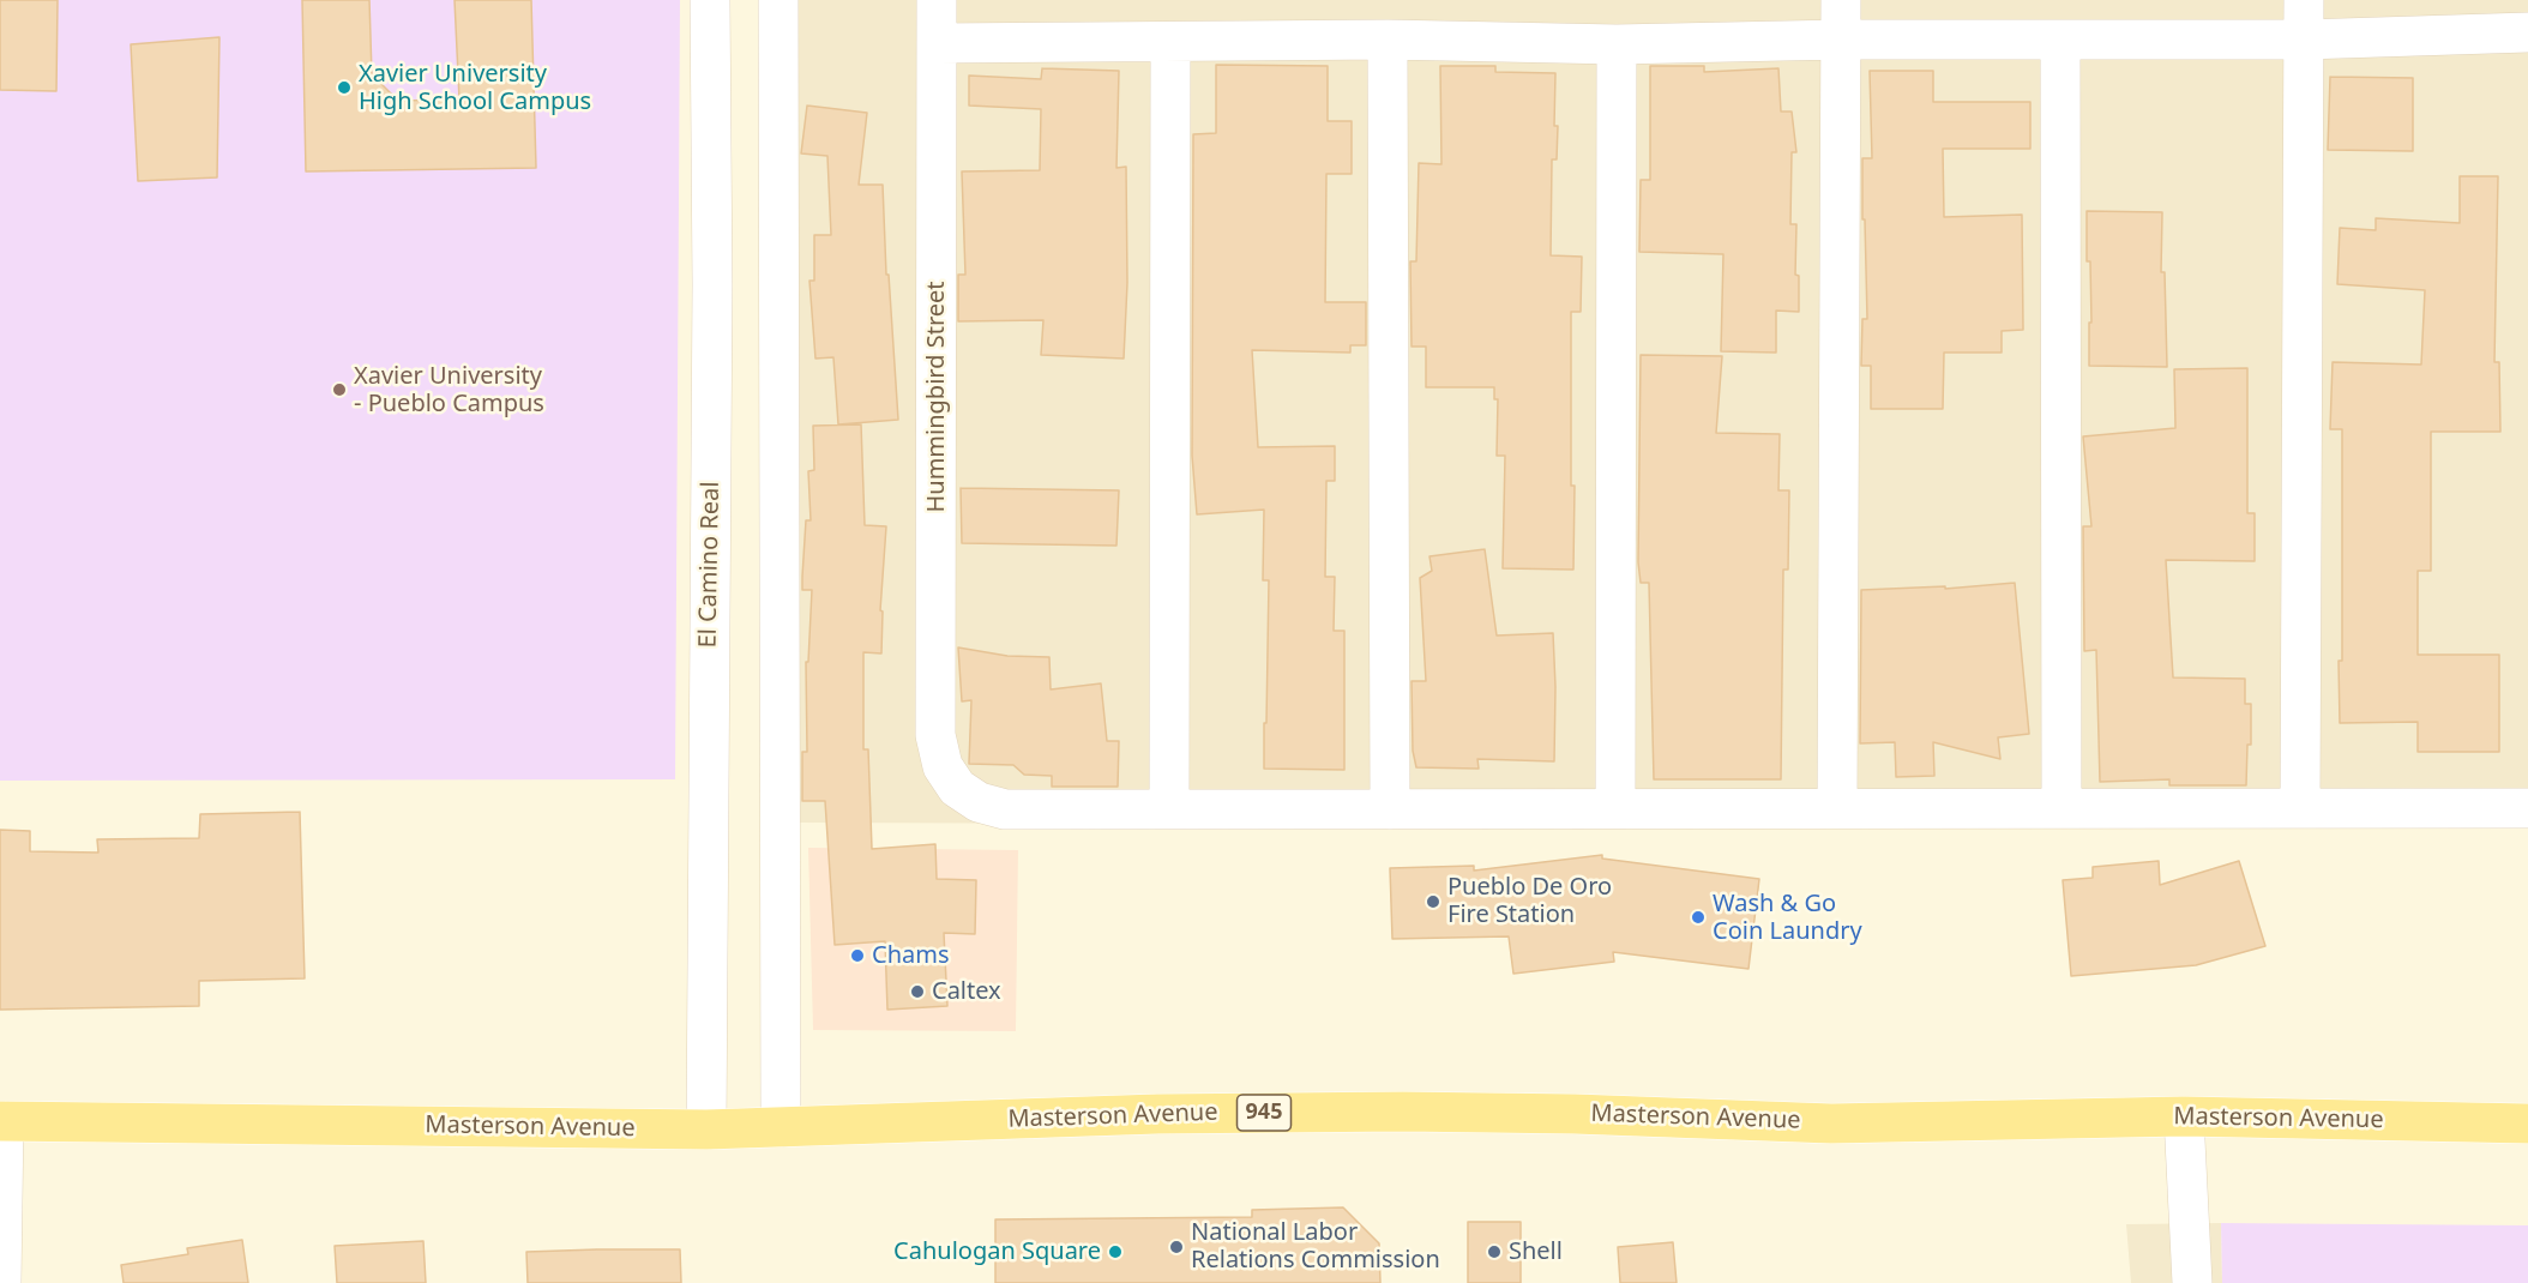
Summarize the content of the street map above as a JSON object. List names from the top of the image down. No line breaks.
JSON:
{"streets":{"main road":["945","Masterson Avenue"],"street":["Hummingbird Street","El Camino Real"]},"crossings":[["El Camino Real","Masterson Avenue"]],"places":["Xavier University High School Campus","Xavier University - Pueblo Campus","Pueblo De Oro Fire Station","Wash & Go Coin Laundry","Chams","Caltex","National Labor Relations Commission","Cahulogan Square","Shell"]}
